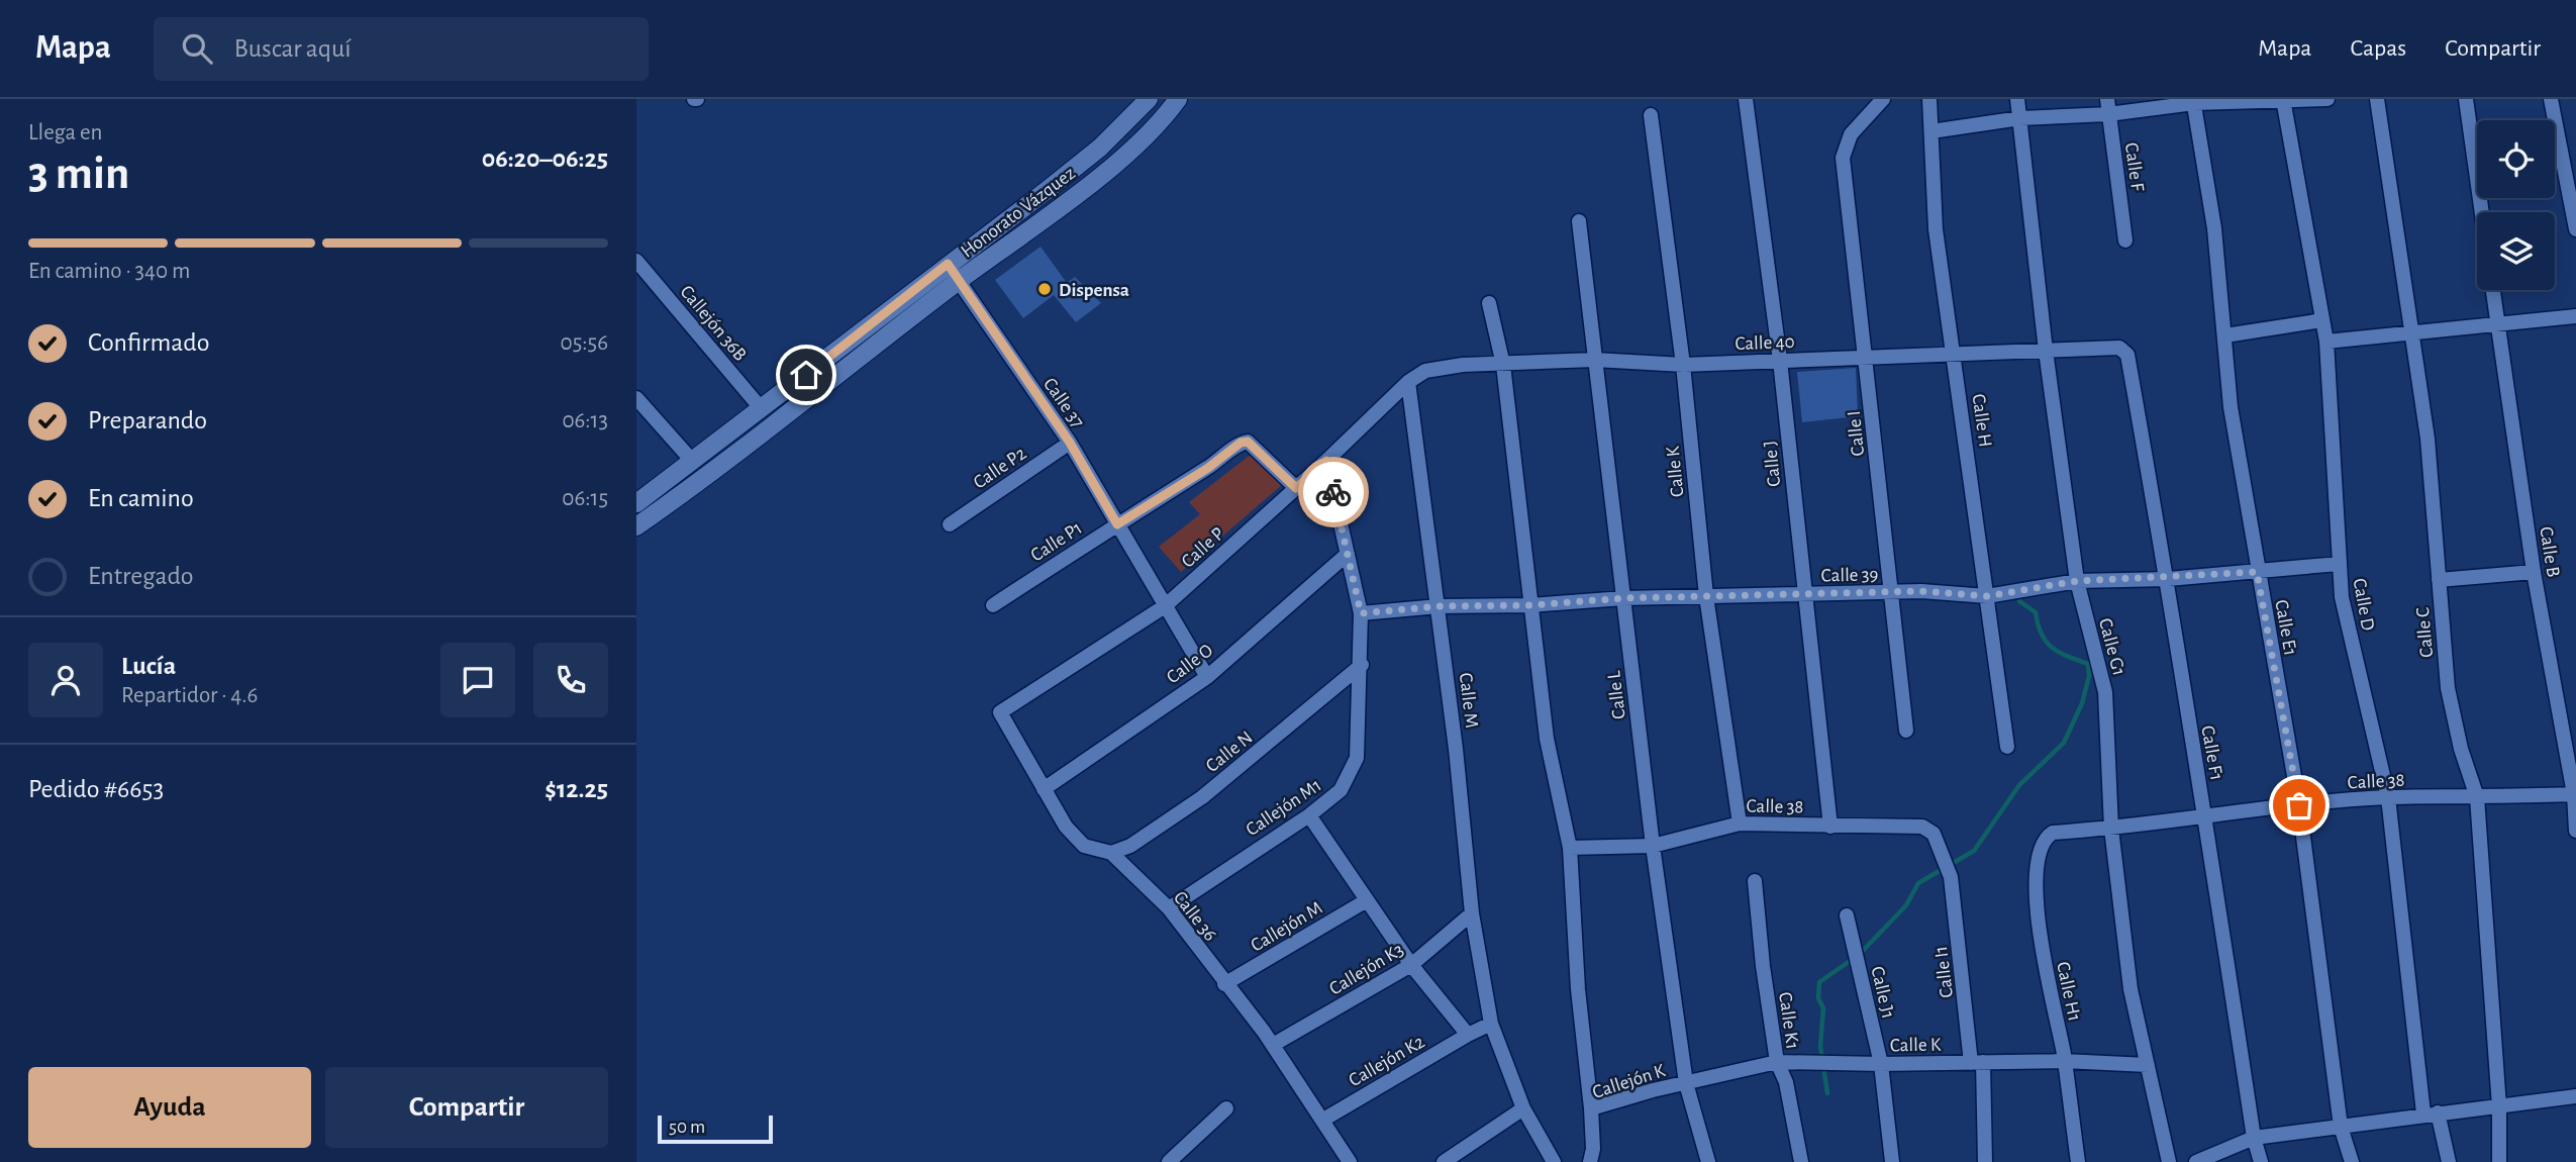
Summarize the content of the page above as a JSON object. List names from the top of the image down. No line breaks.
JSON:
{"streets":{"street":["Calle F","Honorato Vázquez","Callejón 36B","Calle 40","Calle 37","Calle H","Calle I","Calle J","Calle P2","Calle K","Calle P1","Calle P","Calle B","Calle 39","Calle D","Calle E1","Calle C","Calle G1","Calle O","Calle L","Calle M","Calle N","Calle F1","Calle 38","Callejón M1","Calle 36","Callejón M","Callejón K3","Calle I1","Calle H1","Calle J1","Calle K1","Callejón K2","Callejón K"]},"crossings":[["Honorato Vázquez","Callejón 36B"],["Honorato Vázquez","Calle 37"],["Calle 40","Calle H"],["Calle 40","Calle I"],["Calle 40","Calle J"],["Calle 40","Calle K"],["Calle 40","Calle P"],["Calle 40","Calle G1"],["Calle 40","Calle L"],["Calle 40","Calle M"],["Calle 40","Calle F1"],["Calle 37","Calle P2"],["Calle 37","Calle P1"],["Calle 37","Calle P"],["Calle 37","Calle O"],["Calle H","Calle 39"],["Calle I","Calle 39"],["Calle J","Calle 39"],["Calle J","Calle 38"],["Calle K","Calle 39"],["Calle K","Calle G1"],["Calle K","Calle L"],["Calle K","Calle 38"],["Calle K","Calle I1"],["Calle K","Calle H1"],["Calle K","Calle J1"],["Calle K","Calle K1"],["Calle K","Callejón K"],["Calle P1","Calle P"],["Calle P","Calle M"],["Calle P","Callejón M1"],["Calle P","Calle 36"],["Calle B","Calle 38"],["Calle 39","Calle D"],["Calle 39","Calle E1"],["Calle 39","Calle G1"],["Calle 39","Calle L"],["Calle 39","Calle M"],["Calle 39","Calle F1"],["Calle 39","Callejón M1"],["Calle D","Calle 38"],["Calle E1","Calle 38"],["Calle C","Calle 38"],["Calle G1","Calle 38"],["Calle O","Callejón M1"],["Calle O","Calle 36"],["Calle L","Calle 38"],["Calle L","Callejón K"],["Calle M","Callejón K3"],["Calle N","Callejón M1"],["Calle N","Calle 36"],["Calle F1","Calle 38"],["Calle 38","Calle I1"],["Calle 38","Calle H1"],["Callejón M1","Calle 36"],["Calle 36","Callejón M"],["Calle 36","Callejón K3"],["Calle 36","Callejón K2"]],"places":["Dispensa"],"scale_bar":"50 m","page":{"header":"Mapa","search":"Buscar aquí","nav":["Mapa","Capas","Compartir"],"heading":["3 min","Llega en","06:20–06:25"],"panel":["Lucía","Repartidor · 4.6","Pedido #6653","$12.25"],"bar":"En camino · 340 m","list":[["Confirmado","05:56"],["Preparando","06:13"],["En camino","06:15"],"Entregado"],"buttons":["Ayuda","Compartir"],"scale":"50 m"}}
